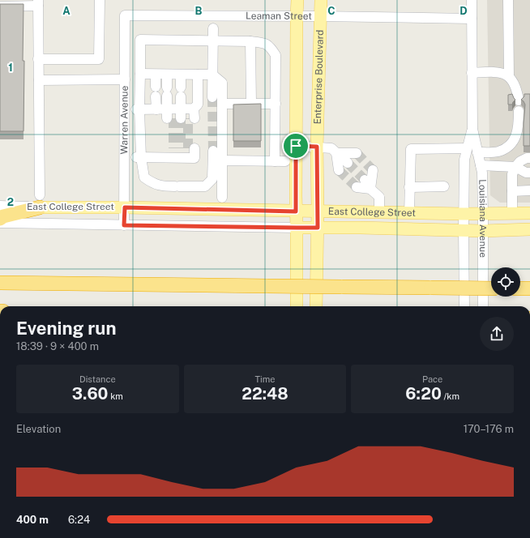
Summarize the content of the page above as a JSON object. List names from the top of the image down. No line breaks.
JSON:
{"streets":{"main road":["Enterprise Boulevard","East College Street"],"street":["Leaman Street","Warren Avenue","Louisiana Avenue"]},"crossings":[["Leaman Street","Enterprise Boulevard"],["Leaman Street","Warren Avenue"],["Leaman Street","Louisiana Avenue"],["Enterprise Boulevard","East College Street"],["Warren Avenue","East College Street"],["East College Street","Louisiana Avenue"]],"page":{"heading":["Evening run","18:39 · 9 × 400 m"],"stats":[["Distance","3.60 km"],["Time","22:48"],["Pace","6:20 /km"]],"chart":["Elevation","170–176 m"],"list":[{"name":"400 m","note":"6:24"}]},"grid":{"columns":["A","B","C","D"],"rows":["1","2"]}}
